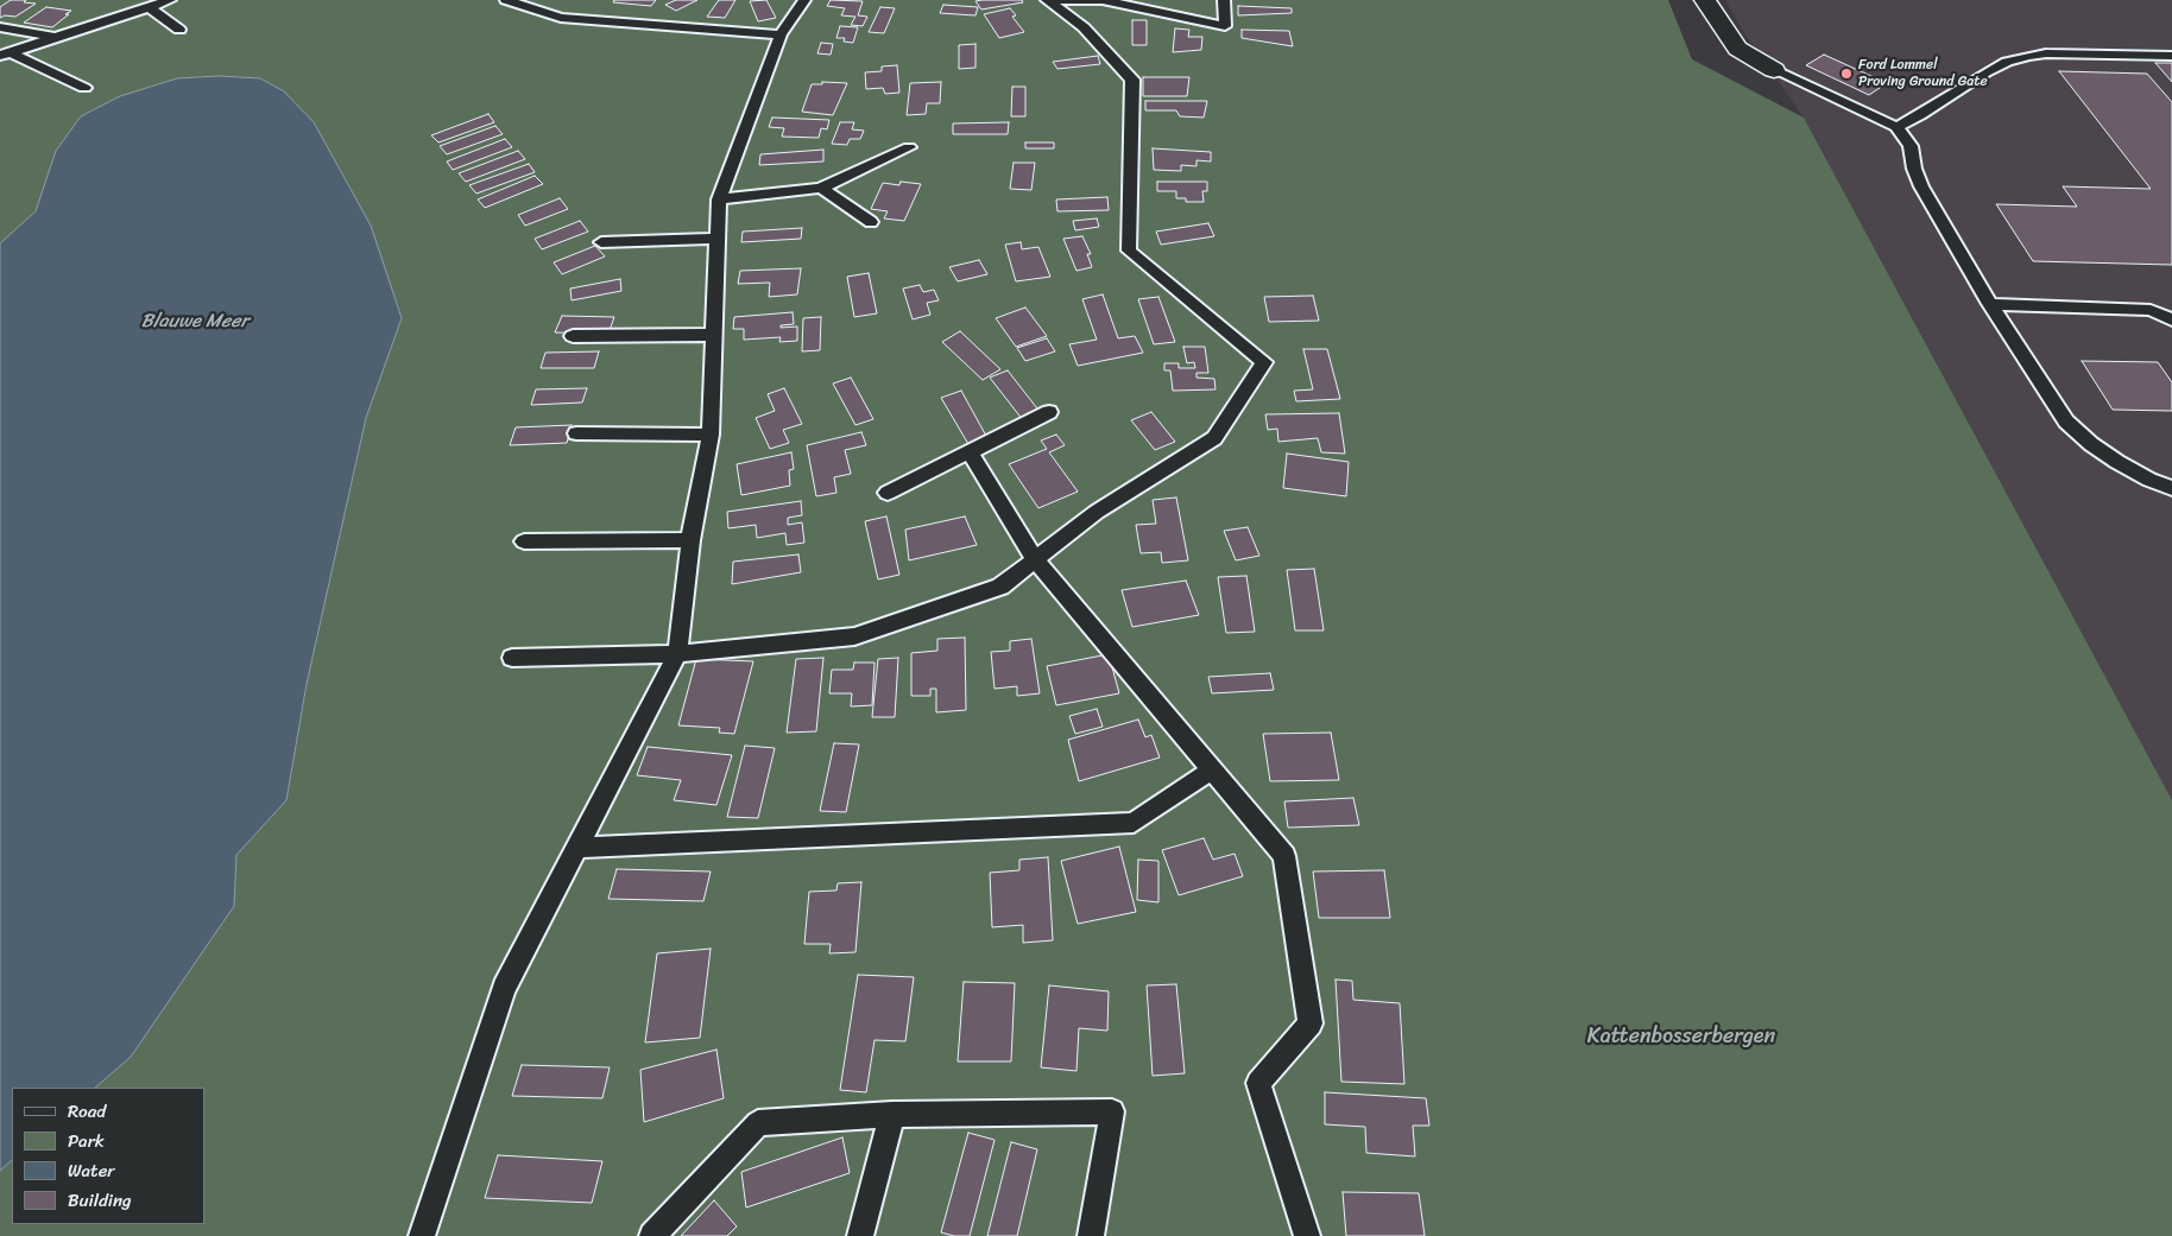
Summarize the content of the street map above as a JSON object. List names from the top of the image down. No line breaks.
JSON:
{"water":["Blauwe Meer"],"parks":["Kattenbosserbergen"],"places":["Ford Lommel Proving Ground Gate"],"legend":["Road","Park","Water","Building"]}
